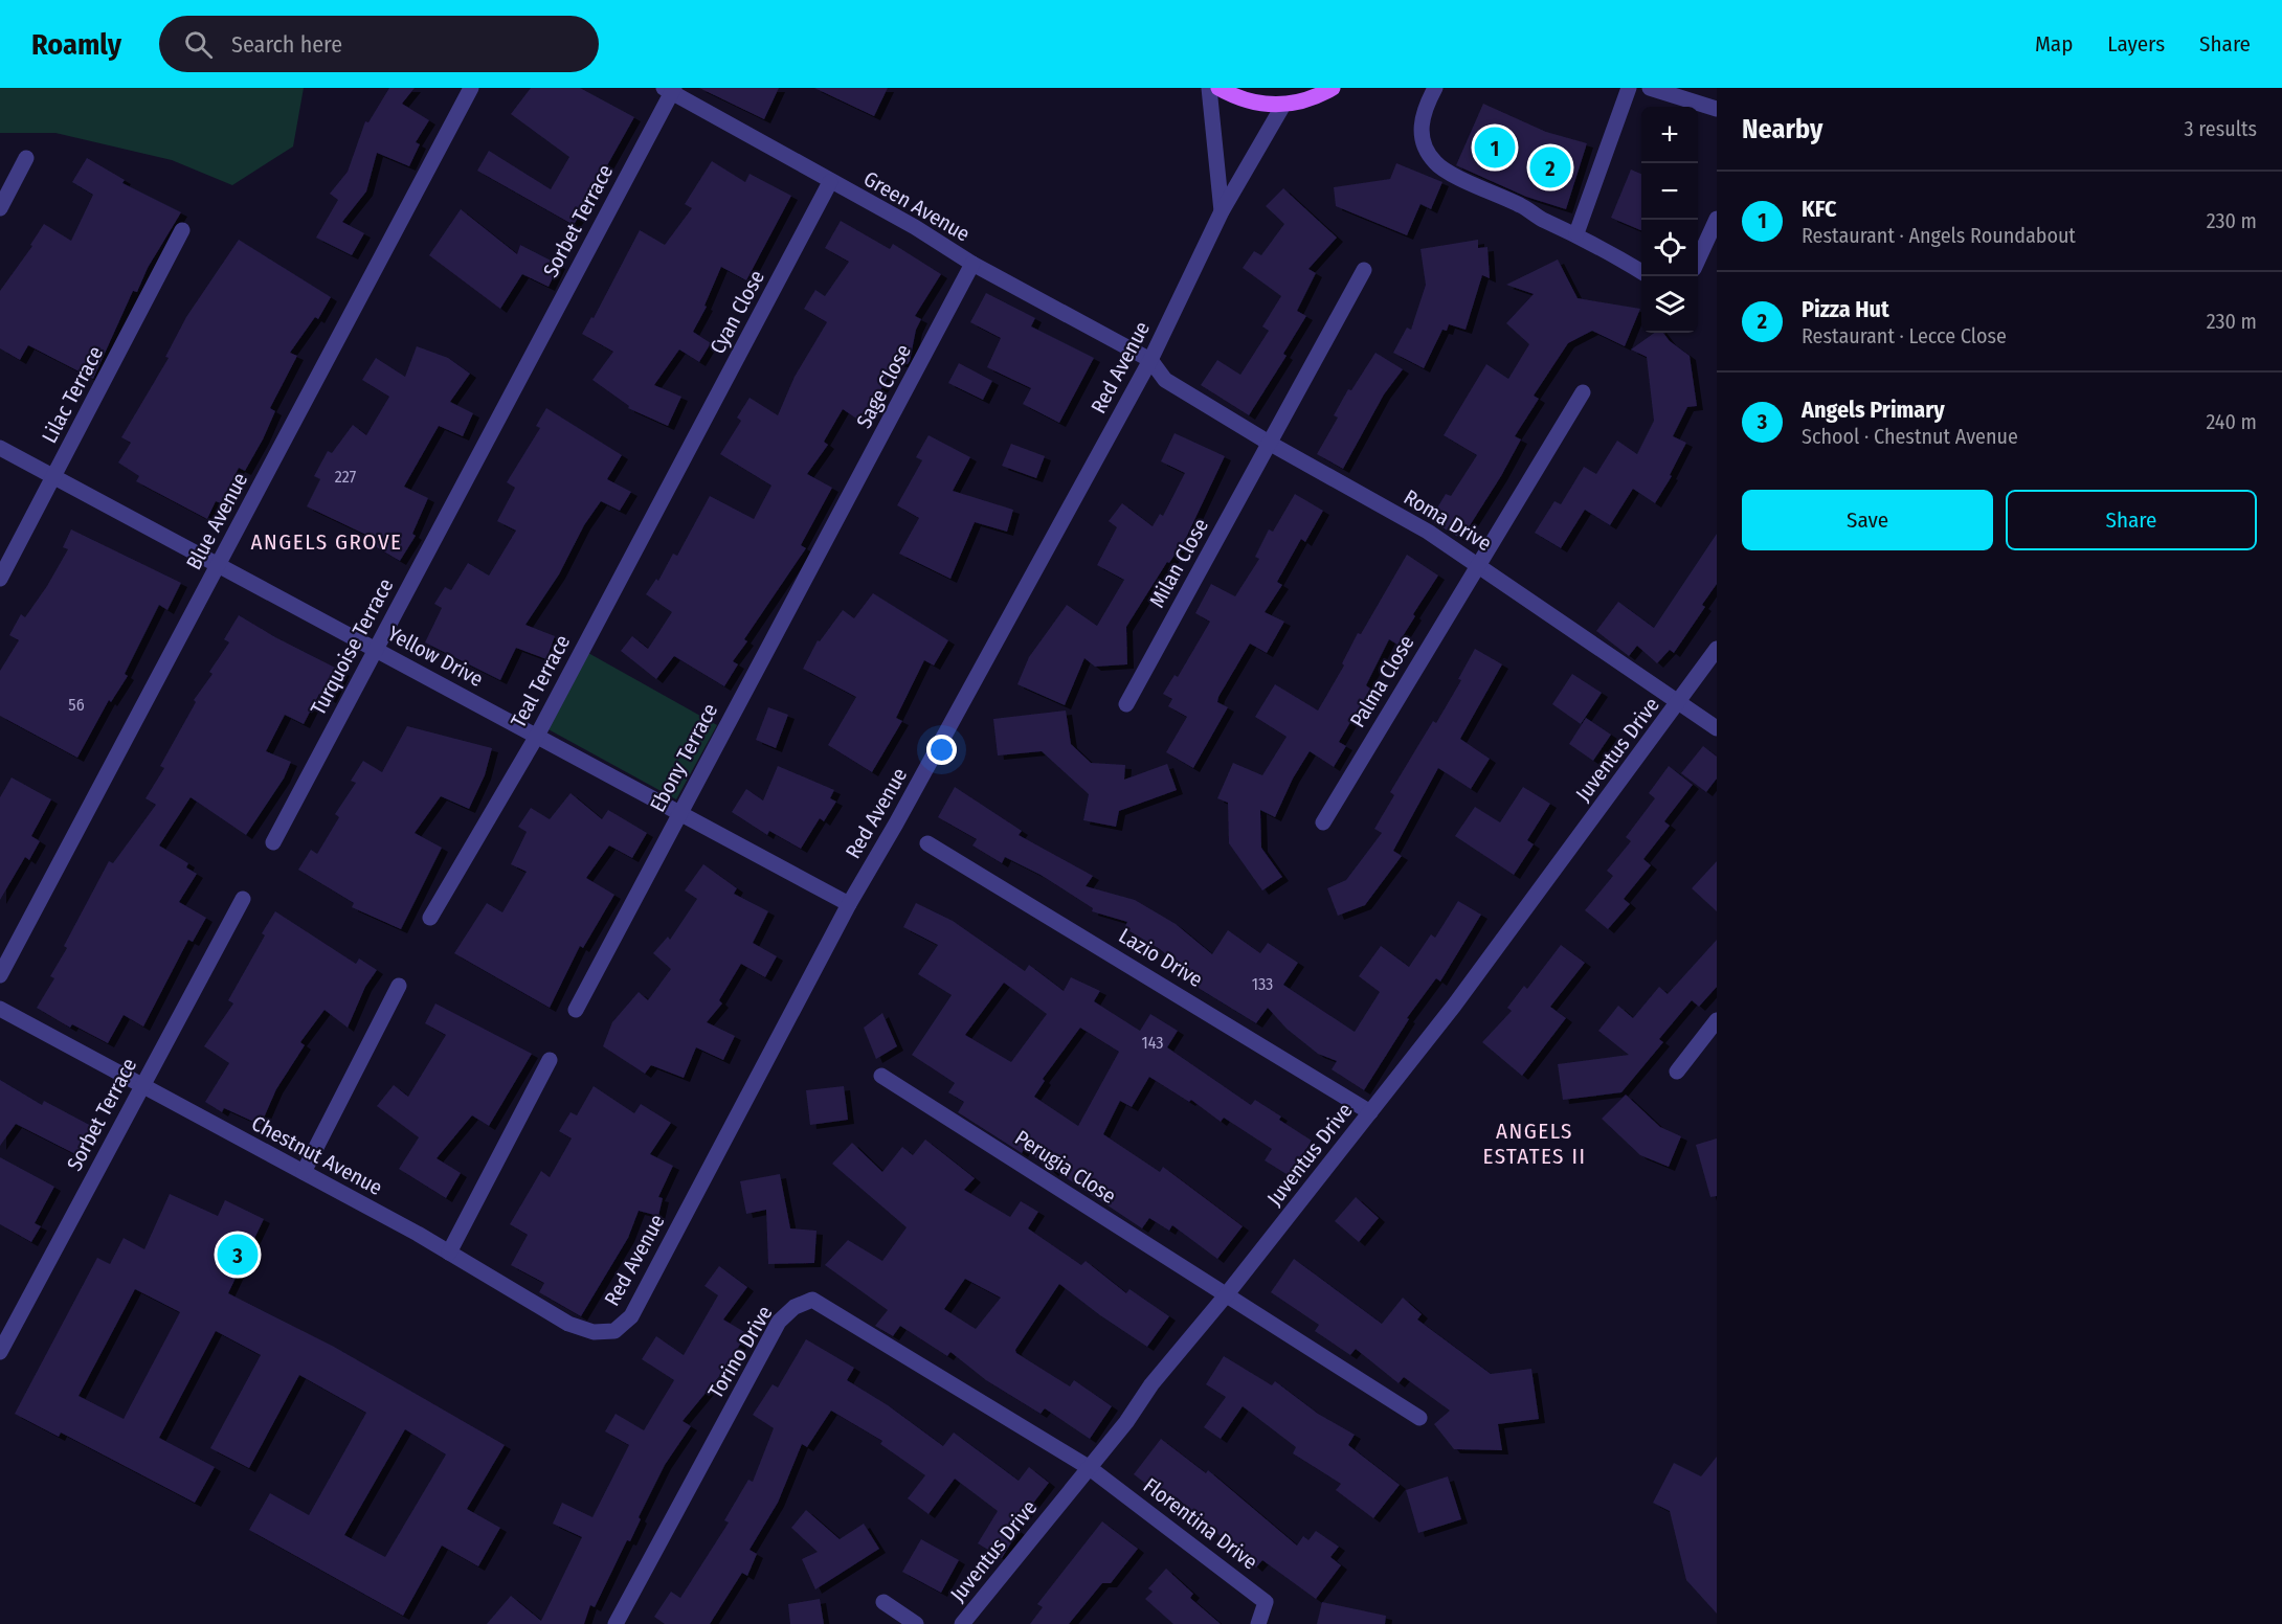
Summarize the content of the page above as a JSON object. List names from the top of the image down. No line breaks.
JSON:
{"streets":{"street":["Green Avenue","Sorbet Terrace","Cyan Close","Red Avenue","Sage Close","Lilac Terrace","Roma Drive","Blue Avenue","Milan Close","Turquoise Terrace","Yellow Drive","Teal Terrace","Palma Close","Juventus Drive","Ebony Terrace","Lazio Drive","Chestnut Avenue","Perugia Close","Torino Drive","Florentina Drive"]},"crossings":[["Green Avenue","Sorbet Terrace"],["Green Avenue","Cyan Close"],["Green Avenue","Red Avenue"],["Green Avenue","Sage Close"],["Green Avenue","Roma Drive"],["Sorbet Terrace","Turquoise Terrace"],["Sorbet Terrace","Chestnut Avenue"],["Cyan Close","Teal Terrace"],["Red Avenue","Roma Drive"],["Red Avenue","Yellow Drive"],["Red Avenue","Chestnut Avenue"],["Sage Close","Ebony Terrace"],["Lilac Terrace","Yellow Drive"],["Roma Drive","Milan Close"],["Roma Drive","Palma Close"],["Roma Drive","Juventus Drive"],["Blue Avenue","Yellow Drive"],["Turquoise Terrace","Yellow Drive"],["Yellow Drive","Teal Terrace"],["Yellow Drive","Ebony Terrace"],["Juventus Drive","Lazio Drive"],["Juventus Drive","Perugia Close"],["Juventus Drive","Torino Drive"],["Juventus Drive","Florentina Drive"],["Torino Drive","Florentina Drive"]],"districts":["ANGELS GROVE","ANGELS ESTATES II"],"house_numbers":["227","56","133","143"],"page":{"header":"Roamly","search":"Search here","nav":["Map","Layers","Share"],"heading":["Nearby","3 results"],"map_buttons":["+","−"],"pins":["1","2","3"],"list":[{"mark":"1","name":"KFC","note":"Restaurant · Angels Roundabout","value":"230 m"},{"mark":"2","name":"Pizza Hut","note":"Restaurant · Lecce Close","value":"230 m"},{"mark":"3","name":"Angels Primary","note":"School · Chestnut Avenue","value":"240 m"}],"buttons":["Save","Share"]}}
